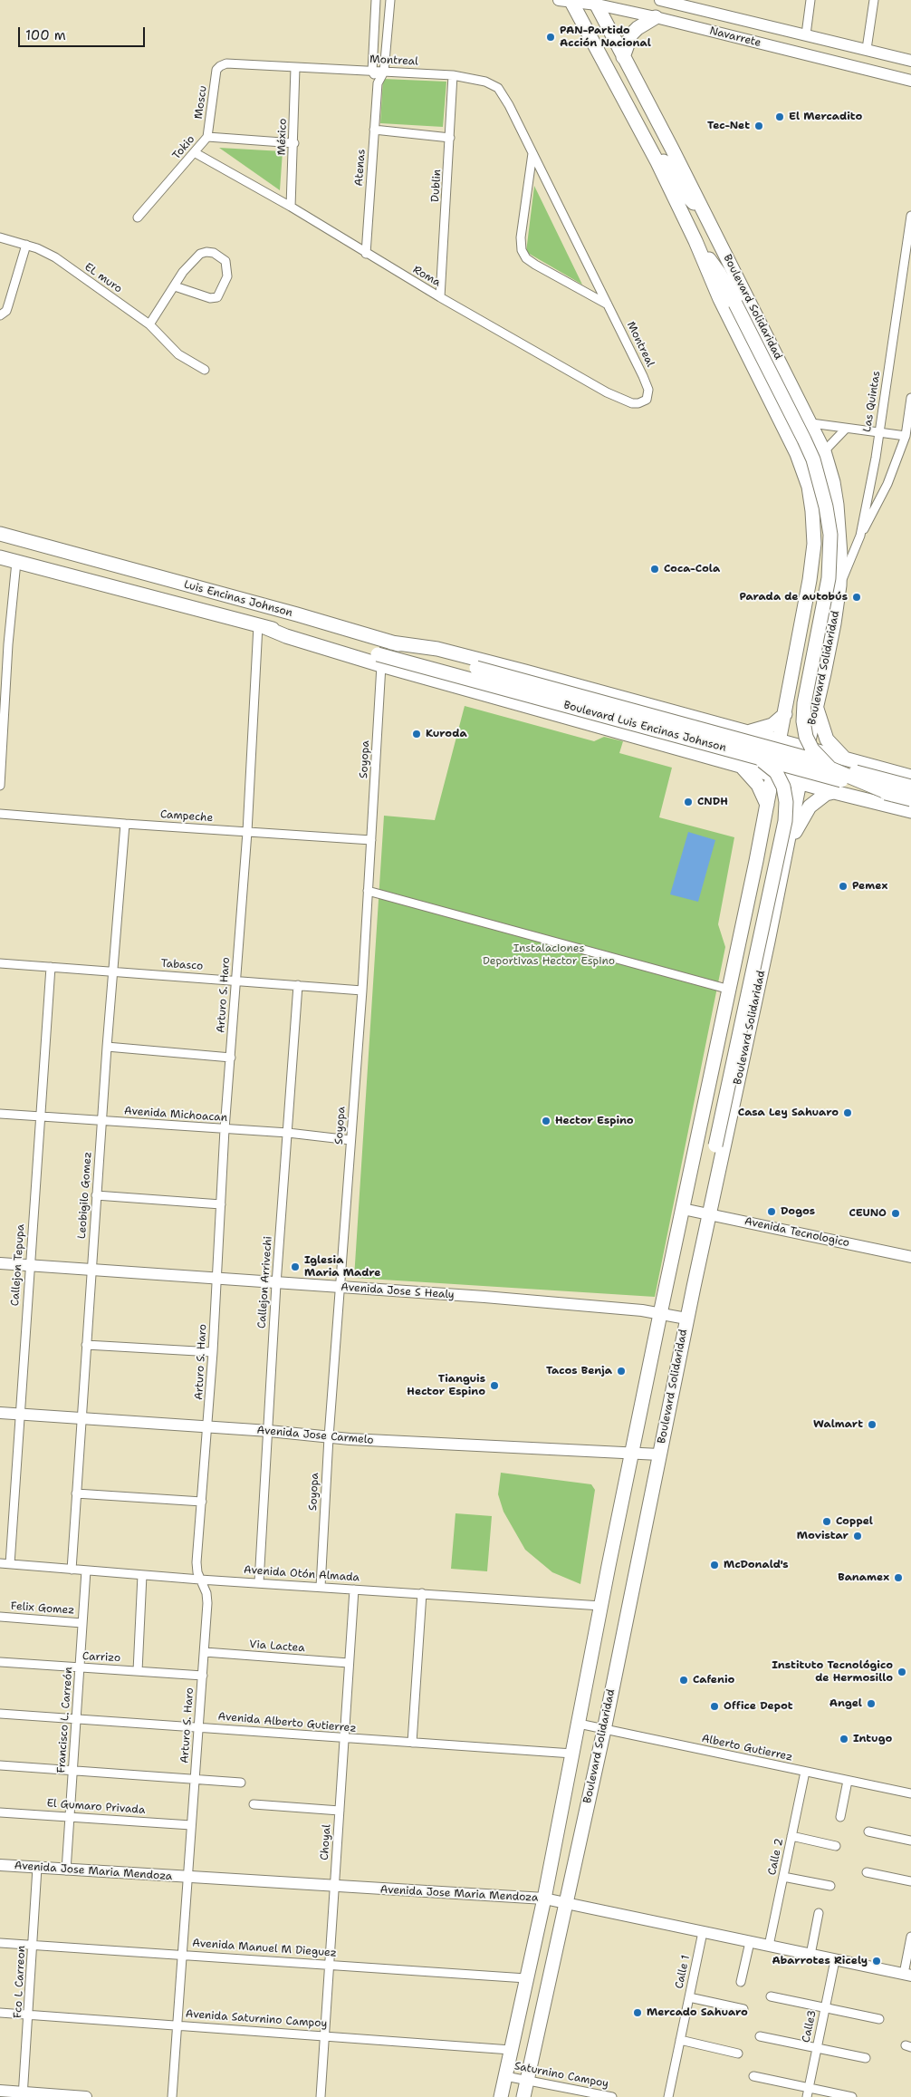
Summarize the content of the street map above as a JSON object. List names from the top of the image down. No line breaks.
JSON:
{"streets":{"main road":["Boulevard Solidaridad","Luis Encinas Johnson","Boulevard Luis Encinas Johnson"],"street":["Navarrete","Montreal","Moscu","México","Tokio","Atenas","Dublin","Roma","EL muro","Las Quintas","Soyopa","Campeche","Tabasco","Arturo S. Haro","Avenida Michoacan","Leobigilo Gomez","Avenida Tecnologico","Callejon Tepupa","Callejon Arrivechi","Avenida Jose S Healy","Avenida Jose Carmelo","Avenida Otón Almada","Felix Gomez","Via Lactea","Carrizo","Francisco L. Carreón","Avenida Alberto Gutierrez","Alberto Gutierrez","El Gumaro Privada","Choyal","Calle 2","Avenida Jose Maria Mendoza","Avenida Manuel M Dieguez","Calle 1","Fco L Carreon","Avenida Saturnino Campoy","Calle3","Saturnino Campoy"]},"crossings":[["Navarrete","Boulevard Solidaridad"],["Montreal","Moscu"],["Montreal","México"],["Montreal","Atenas"],["Montreal","Dublin"],["Montreal","Roma"],["Moscu","Tokio"],["México","Tokio"],["México","Roma"],["Tokio","Roma"],["Atenas","Roma"],["Dublin","Roma"],["Boulevard Solidaridad","Las Quintas"],["Boulevard Solidaridad","Avenida Tecnologico"],["Boulevard Solidaridad","Avenida Jose S Healy"],["Boulevard Solidaridad","Avenida Jose Carmelo"],["Boulevard Solidaridad","Avenida Otón Almada"],["Boulevard Solidaridad","Avenida Alberto Gutierrez"],["Boulevard Solidaridad","Alberto Gutierrez"],["Boulevard Solidaridad","Avenida Jose Maria Mendoza"],["Boulevard Solidaridad","Avenida Manuel M Dieguez"],["Boulevard Solidaridad","Avenida Saturnino Campoy"],["Boulevard Solidaridad","Saturnino Campoy"],["Luis Encinas Johnson","Boulevard Luis Encinas Johnson"],["Luis Encinas Johnson","Soyopa"],["Luis Encinas Johnson","Arturo S. Haro"],["Boulevard Luis Encinas Johnson","Soyopa"],["Soyopa","Campeche"],["Soyopa","Tabasco"],["Soyopa","Avenida Michoacan"],["Soyopa","Avenida Jose S Healy"],["Soyopa","Avenida Jose Carmelo"],["Soyopa","Avenida Otón Almada"],["Campeche","Arturo S. Haro"],["Campeche","Leobigilo Gomez"],["Tabasco","Arturo S. Haro"],["Tabasco","Leobigilo Gomez"],["Tabasco","Callejon Tepupa"],["Tabasco","Callejon Arrivechi"],["Arturo S. Haro","Avenida Michoacan"],["Arturo S. Haro","Avenida Jose S Healy"],["Arturo S. Haro","Avenida Jose Carmelo"],["Arturo S. Haro","Avenida Otón Almada"],["Arturo S. Haro","Via Lactea"],["Arturo S. Haro","Carrizo"],["Arturo S. Haro","Avenida Alberto Gutierrez"],["Arturo S. Haro","El Gumaro Privada"],["Arturo S. Haro","Avenida Jose Maria Mendoza"],["Arturo S. Haro","Avenida Manuel M Dieguez"],["Arturo S. Haro","Avenida Saturnino Campoy"],["Avenida Michoacan","Leobigilo Gomez"],["Avenida Michoacan","Callejon Tepupa"],["Avenida Michoacan","Callejon Arrivechi"],["Leobigilo Gomez","Avenida Jose S Healy"],["Leobigilo Gomez","Avenida Jose Carmelo"],["Leobigilo Gomez","Avenida Otón Almada"],["Callejon Tepupa","Avenida Jose S Healy"],["Callejon Tepupa","Avenida Jose Carmelo"],["Callejon Tepupa","Avenida Otón Almada"],["Callejon Arrivechi","Avenida Jose S Healy"],["Callejon Arrivechi","Avenida Jose Carmelo"],["Callejon Arrivechi","Avenida Otón Almada"],["Avenida Otón Almada","Francisco L. Carreón"],["Avenida Otón Almada","Choyal"],["Felix Gomez","Francisco L. Carreón"],["Via Lactea","Choyal"],["Carrizo","Francisco L. Carreón"],["Francisco L. Carreón","Avenida Alberto Gutierrez"],["Francisco L. Carreón","El Gumaro Privada"],["Francisco L. Carreón","Avenida Jose Maria Mendoza"],["Avenida Alberto Gutierrez","Choyal"],["Alberto Gutierrez","Calle 2"],["Choyal","Avenida Jose Maria Mendoza"],["Choyal","Avenida Manuel M Dieguez"],["Choyal","Avenida Saturnino Campoy"],["Calle 2","Avenida Jose Maria Mendoza"],["Avenida Jose Maria Mendoza","Calle 1"],["Avenida Jose Maria Mendoza","Fco L Carreon"],["Avenida Jose Maria Mendoza","Calle3"],["Avenida Manuel M Dieguez","Fco L Carreon"],["Fco L Carreon","Avenida Saturnino Campoy"]],"parks":["Instalaciones Deportivas Hector Espino"],"places":["PAN-Partido Acción Nacional","El Mercadito","Tec-Net","Coca-Cola","Parada de autobús","Kuroda","CNDH","Pemex","Casa Ley Sahuaro","Hector Espino","Dogos","CEUNO","Iglesia Maria Madre","Tacos Benja","Tianguis Hector Espino","Walmart","Coppel","Movistar","McDonald's","Banamex","Instituto Tecnológico de Hermosillo","Cafenio","Angel","Office Depot","Intugo","Abarrotes Ricely","Mercado Sahuaro"],"scale_bar":"100 m"}
